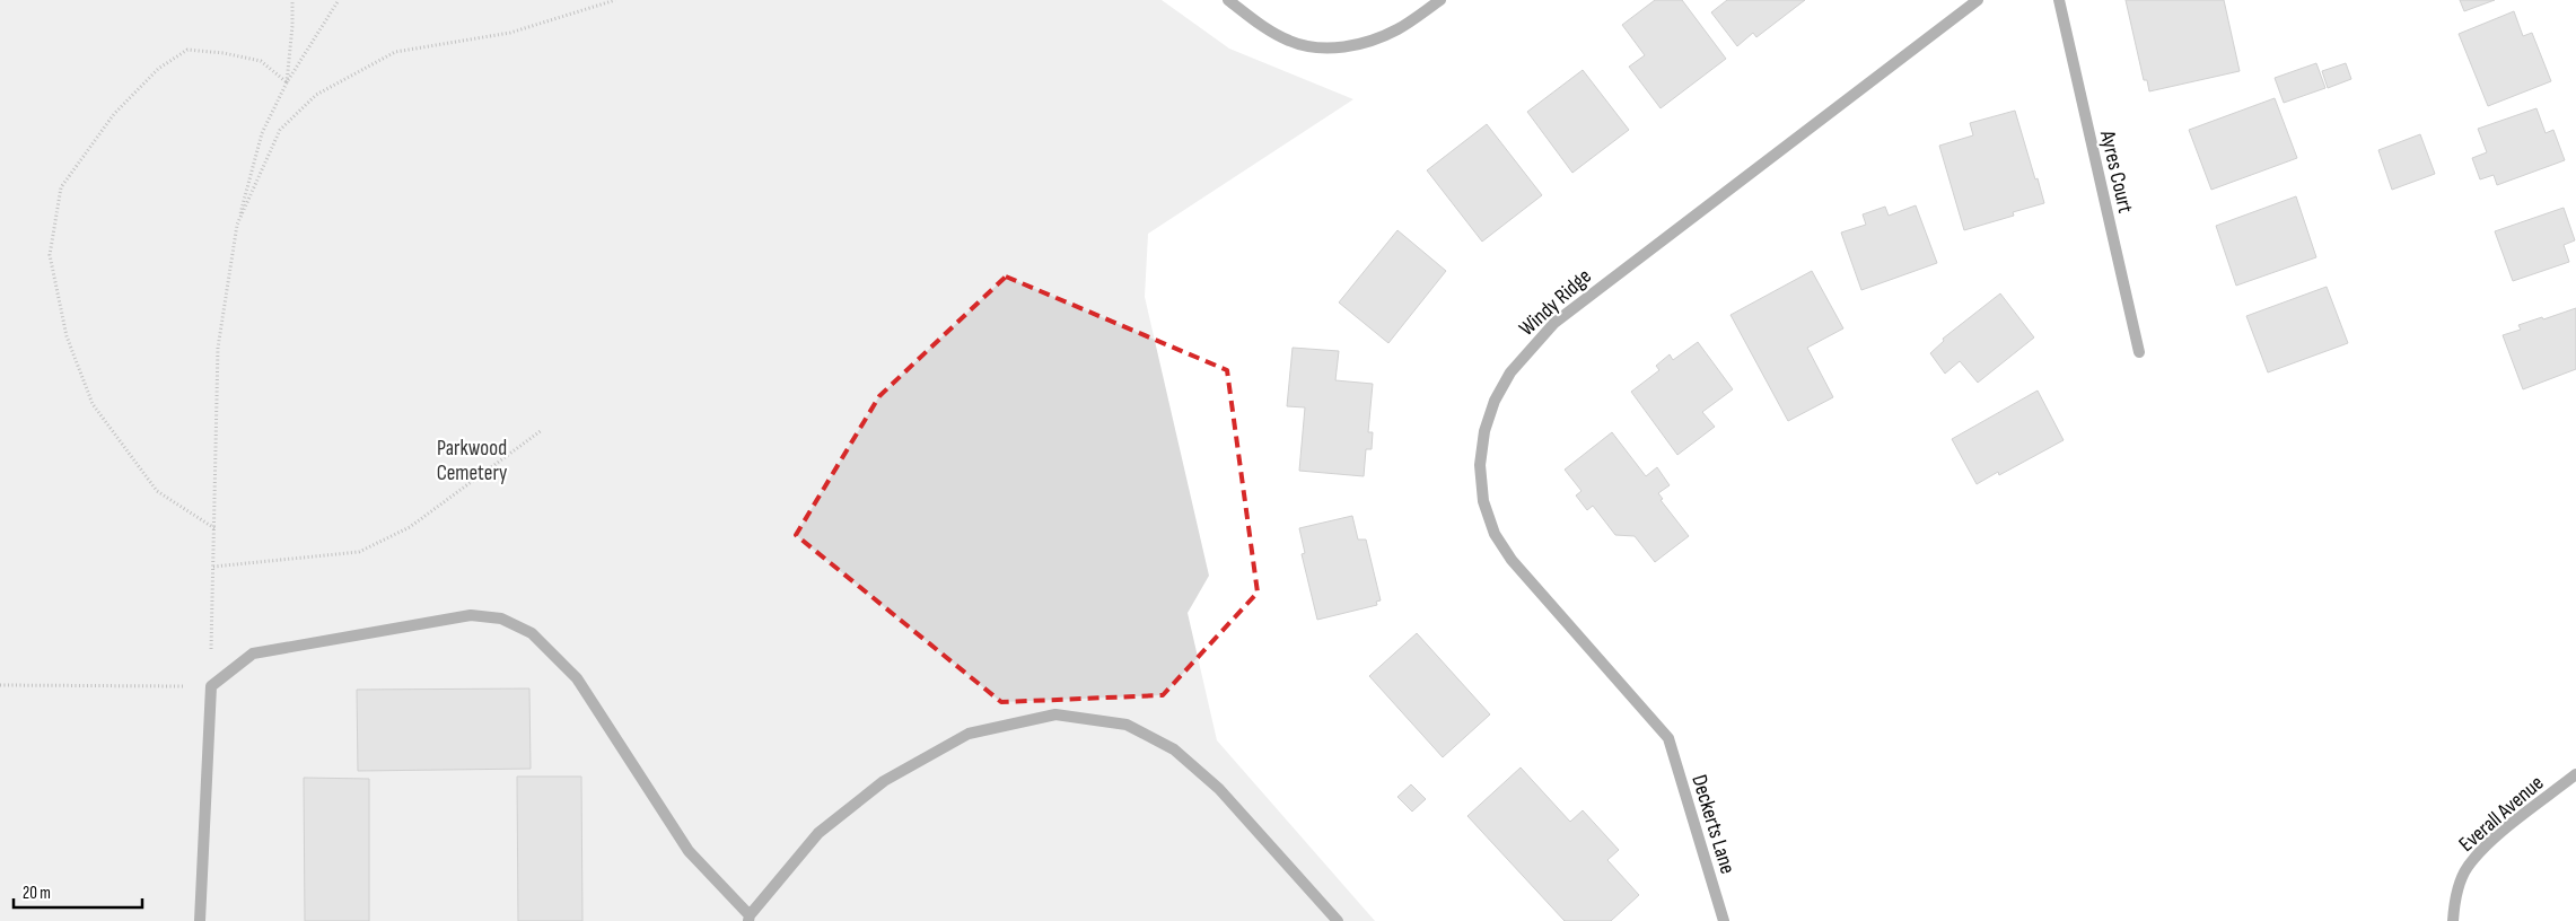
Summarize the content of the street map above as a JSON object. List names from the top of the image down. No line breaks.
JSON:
{"streets":{"street":["Ayres Court","Windy Ridge","Everall Avenue","Deckerts Lane"]},"crossings":[["Windy Ridge","Deckerts Lane"]],"parks":["Parkwood Cemetery"],"scale_bar":"20 m"}
